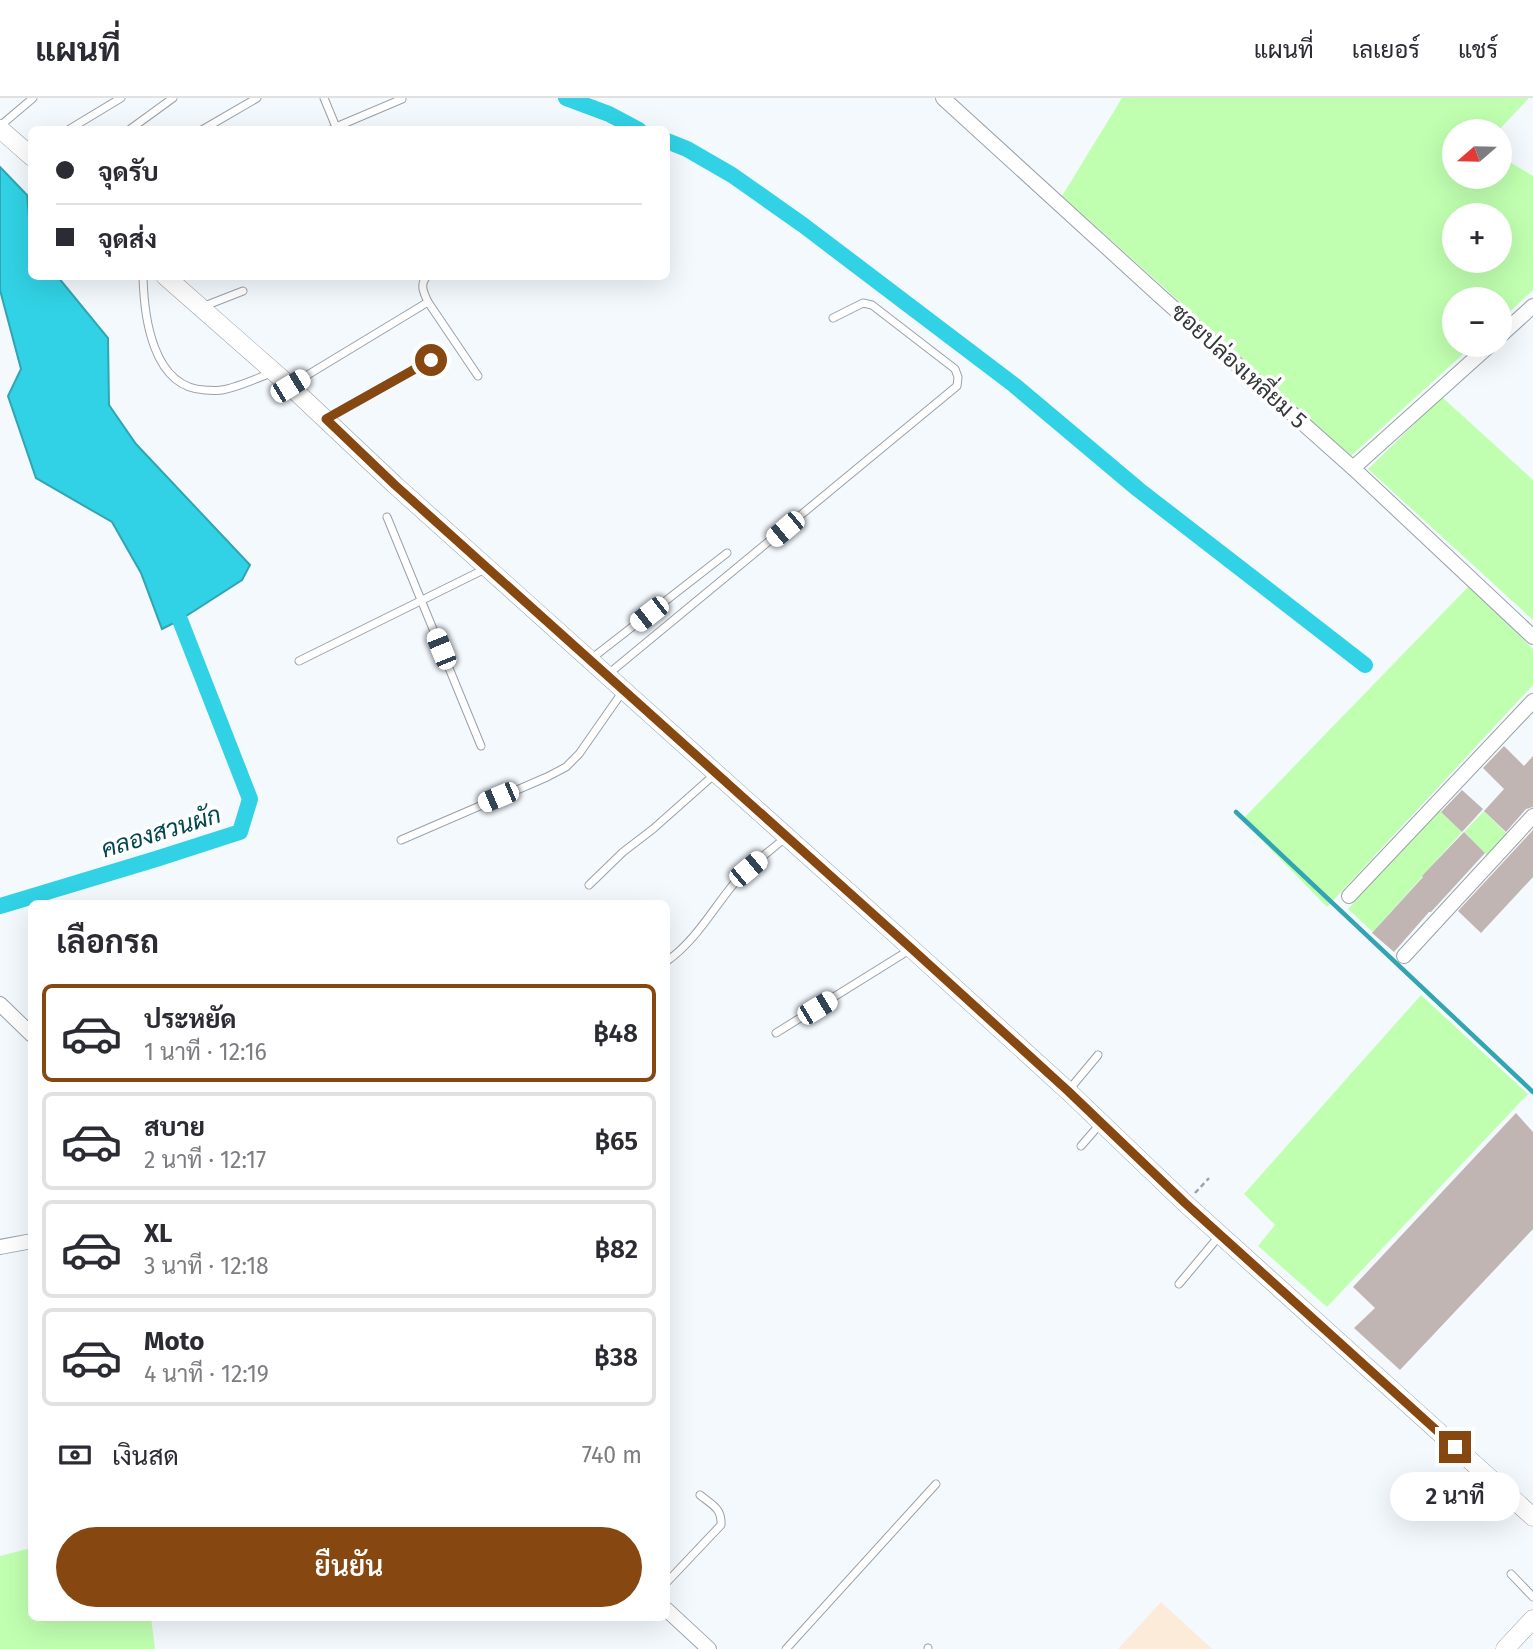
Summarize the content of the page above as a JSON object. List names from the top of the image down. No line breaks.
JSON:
{"streets":{"street":["ซอยปล่องเหลี่ยม 5"]},"water":["คลองสวนผัก"],"north":"left","page":{"header":"แผนที่","nav":["แผนที่","เลเยอร์","แชร์"],"map_buttons":["+","−"],"banner":["จุดรับ","จุดส่ง"],"heading":"เลือกรถ","list":[{"name":"ประหยัด","note":"1 นาที · 12:16","value":"฿48"},{"name":"สบาย","note":"2 นาที · 12:17","value":"฿65"},{"name":"XL","note":"3 นาที · 12:18","value":"฿82"},{"name":"Moto","note":"4 นาที · 12:19","value":"฿38"}],"pay":["เงินสด","740 m"],"bubble":"2 นาที","buttons":"ยืนยัน"}}
